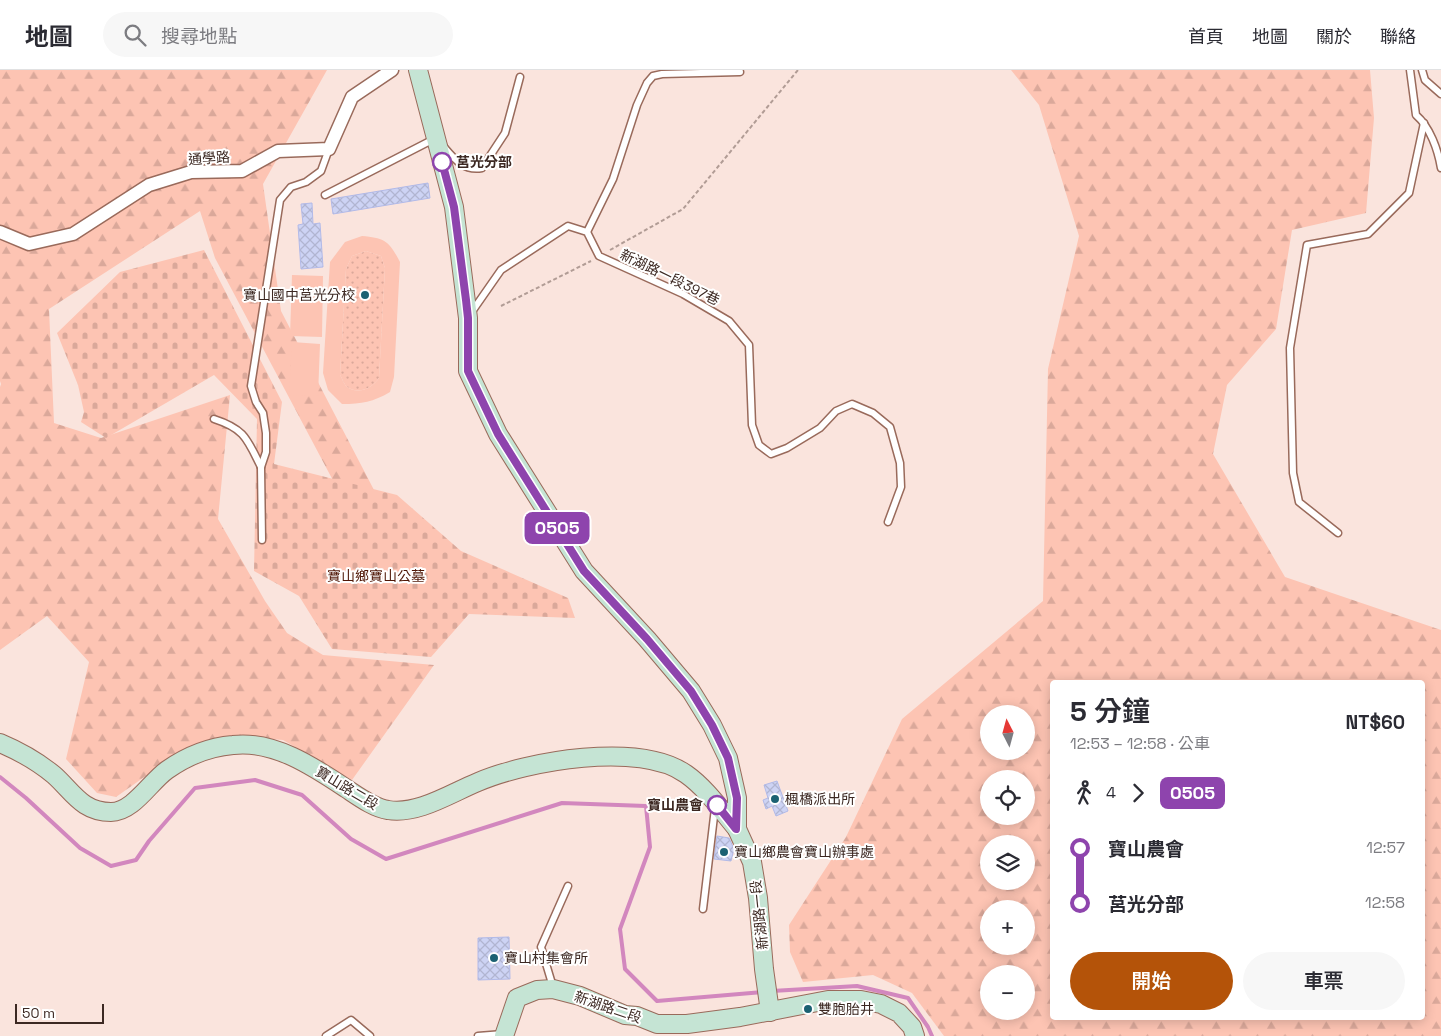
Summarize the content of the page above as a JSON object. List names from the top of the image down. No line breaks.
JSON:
{"streets":{"street":["通學路","寶山路二段","新湖路一段","新湖路二段"],"lane":["新湖路一段397巷"]},"crossings":[["寶山路二段","新湖路一段"],["新湖路一段","新湖路二段"]],"parks":["寶山鄉寶山公墓"],"places":["莒光分部","寶山國中莒光分校","楓橋派出所","寶山農會","寶山鄉農會寶山辦事處","寶山村集會所","雙胞胎井"],"lines":["bus line 0505"],"scale_bar":"50 m","north":"top","page":{"header":"地圖","search":"搜尋地點","nav":["首頁","地圖","關於","聯絡"],"on_map":"0505","heading":["5 分鐘","12:53 – 12:58 · 公車","NT$60"],"map_buttons":["+","−"],"legs":["4","0505"],"list":[{"name":"寶山農會","value":"12:57"},{"name":"莒光分部","value":"12:58"}],"buttons":["開始","車票"],"scale":"50 m"}}
